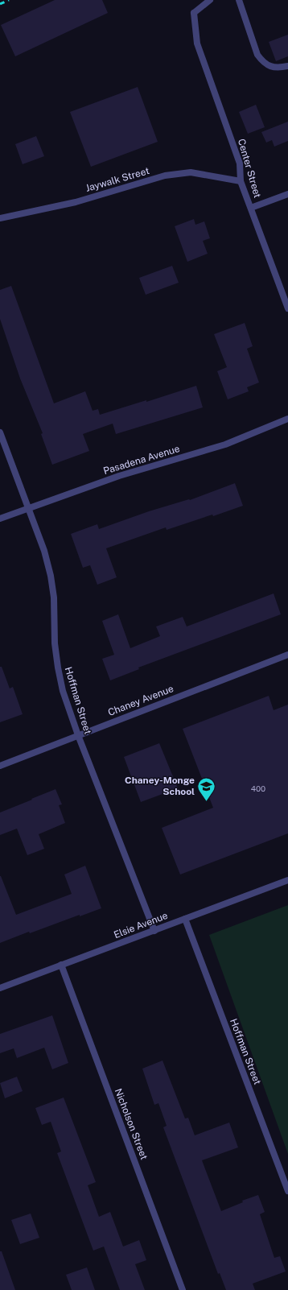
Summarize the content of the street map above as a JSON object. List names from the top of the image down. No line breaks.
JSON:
{"streets":{"street":["Center Street","Jaywalk Street","Pasadena Avenue","Hoffman Street","Chaney Avenue","Elsie Avenue","Nicholson Street"]},"crossings":[["Center Street","Jaywalk Street"],["Pasadena Avenue","Hoffman Street"],["Hoffman Street","Chaney Avenue"],["Hoffman Street","Elsie Avenue"],["Elsie Avenue","Nicholson Street"]],"places":{"school or university":["Chaney-Monge School"]},"house_numbers":["400"]}
